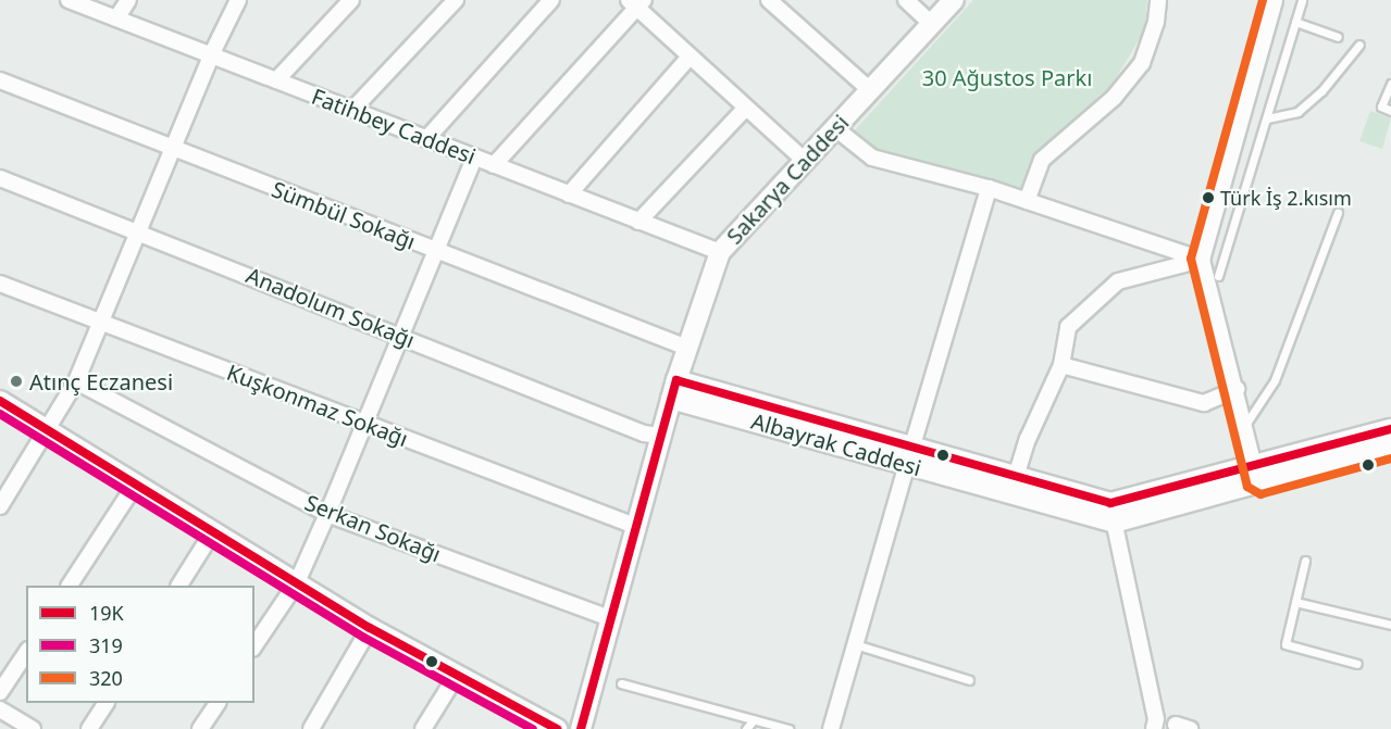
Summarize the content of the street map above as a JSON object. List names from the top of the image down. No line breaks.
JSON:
{"streets":{"street":["Fatihbey Caddesi","Sakarya Caddesi","Sümbül Sokağı","Anadolum Sokağı","Kuşkonmaz Sokağı","Albayrak Caddesi","Serkan Sokağı"]},"crossings":[["Fatihbey Caddesi","Sakarya Caddesi"],["Sakarya Caddesi","Sümbül Sokağı"],["Sakarya Caddesi","Anadolum Sokağı"],["Sakarya Caddesi","Kuşkonmaz Sokağı"],["Sakarya Caddesi","Albayrak Caddesi"],["Sakarya Caddesi","Serkan Sokağı"]],"parks":["30 Ağustos Parkı"],"places":["Türk İş 2.kısım","Atınç Eczanesi"],"lines":["transit line 320","transit line 19K","transit line 319"],"legend":["19K","319","320"]}
